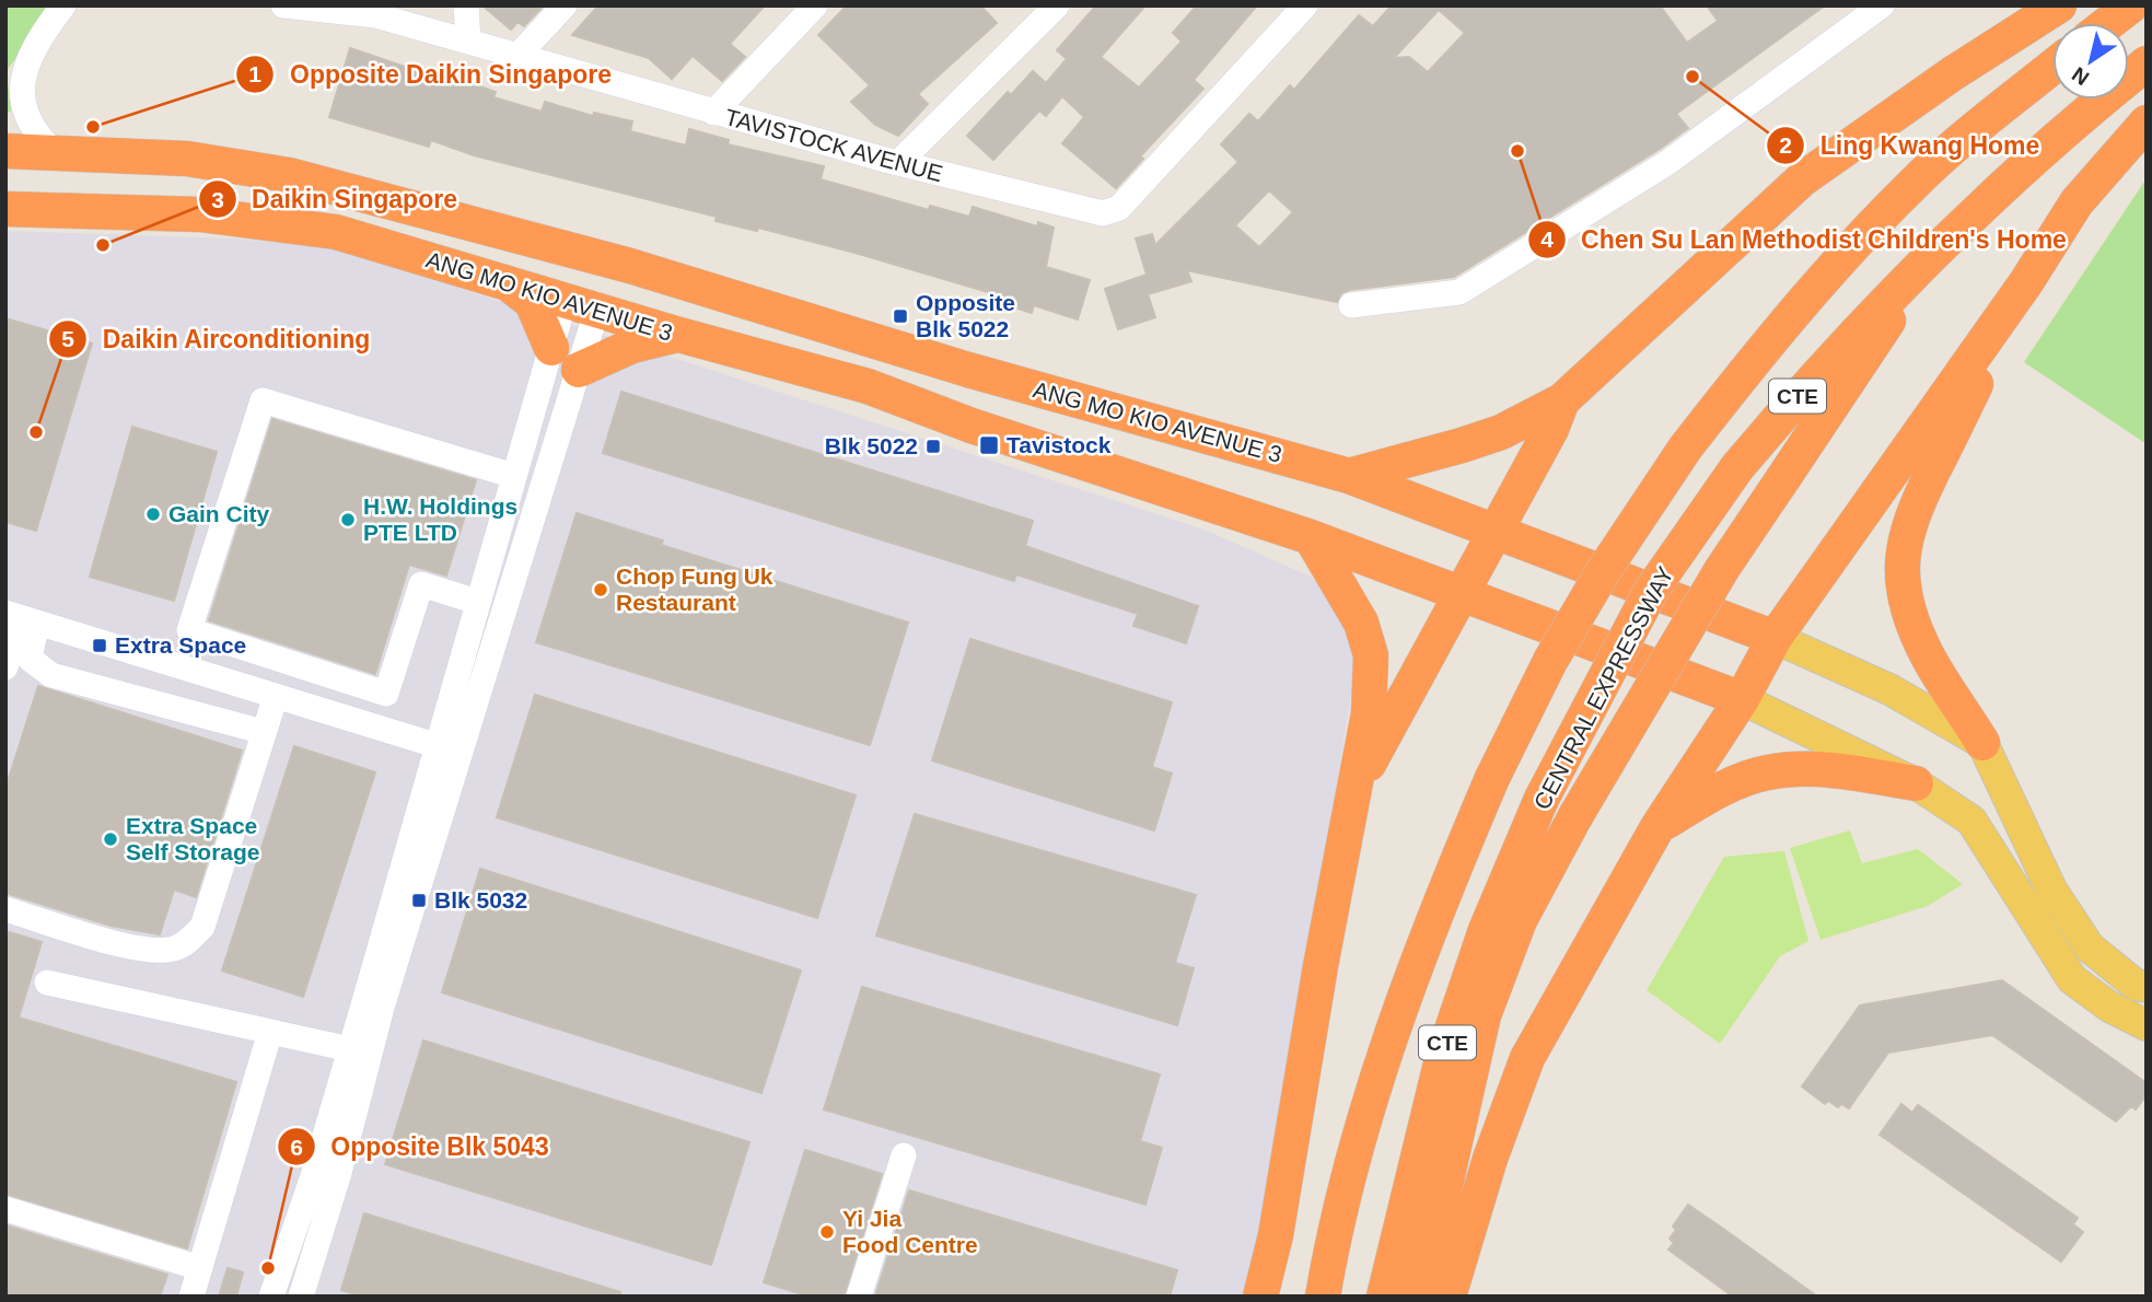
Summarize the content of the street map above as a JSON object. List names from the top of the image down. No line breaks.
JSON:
{"streets":{"highway":["ANG MO KIO AVENUE 3","CTE","CENTRAL EXPRESSWAY"],"street":["TAVISTOCK AVENUE"]},"places":{"other":["Ling Kwang Home","Opposite Daikin Singapore","Chen Su Lan Methodist Children's Home","Daikin Singapore","Daikin Airconditioning","Gain City","H.W. Holdings PTE LTD","Chop Fung Uk Restaurant","Extra Space Self Storage","Yi Jia Food Centre","Opposite Blk 5043"],"transit":["Opposite Blk 5022","Tavistock","Blk 5022","Extra Space","Blk 5032"]},"north":"bottom left"}
